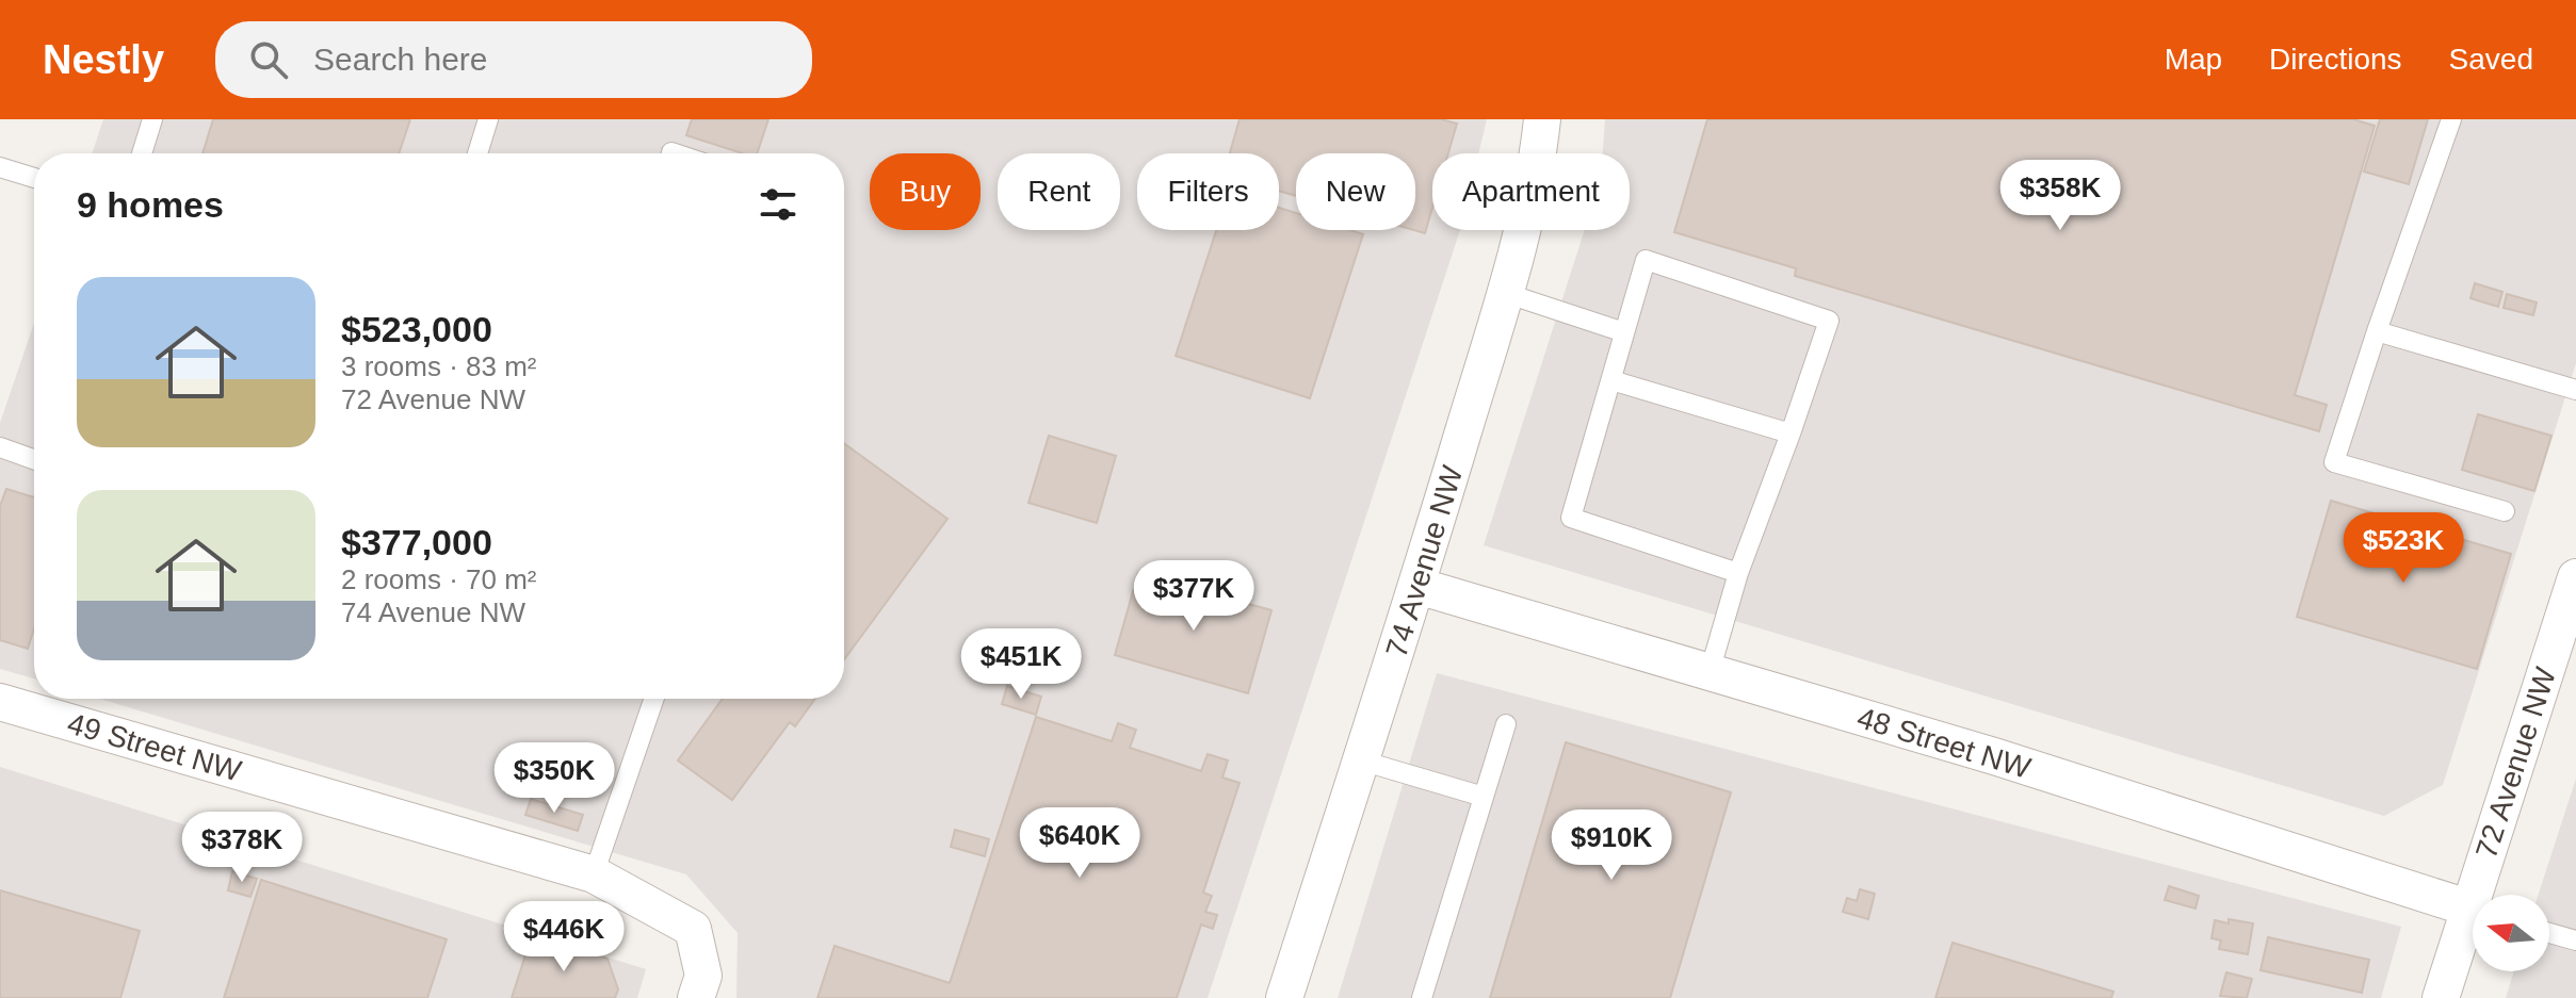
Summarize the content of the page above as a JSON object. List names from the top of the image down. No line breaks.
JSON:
{"streets":{"street":["74 Avenue NW","48 Street NW","49 Street NW","72 Avenue NW"]},"crossings":[["74 Avenue NW","48 Street NW"]],"north":"left","page":{"header":"Nestly","search":"Search here","nav":["Map","Directions","Saved"],"chip":["Buy","Rent","Filters","New","Apartment"],"heading":"9 homes","price":["$358K","$523K","$377K","$451K","$350K","$640K","$910K","$378K","$446K"],"list":[{"name":"$523,000","note":"3 rooms · 83 m² · 72 Avenue NW"},{"name":"$377,000","note":"2 rooms · 70 m² · 74 Avenue NW"}]}}
